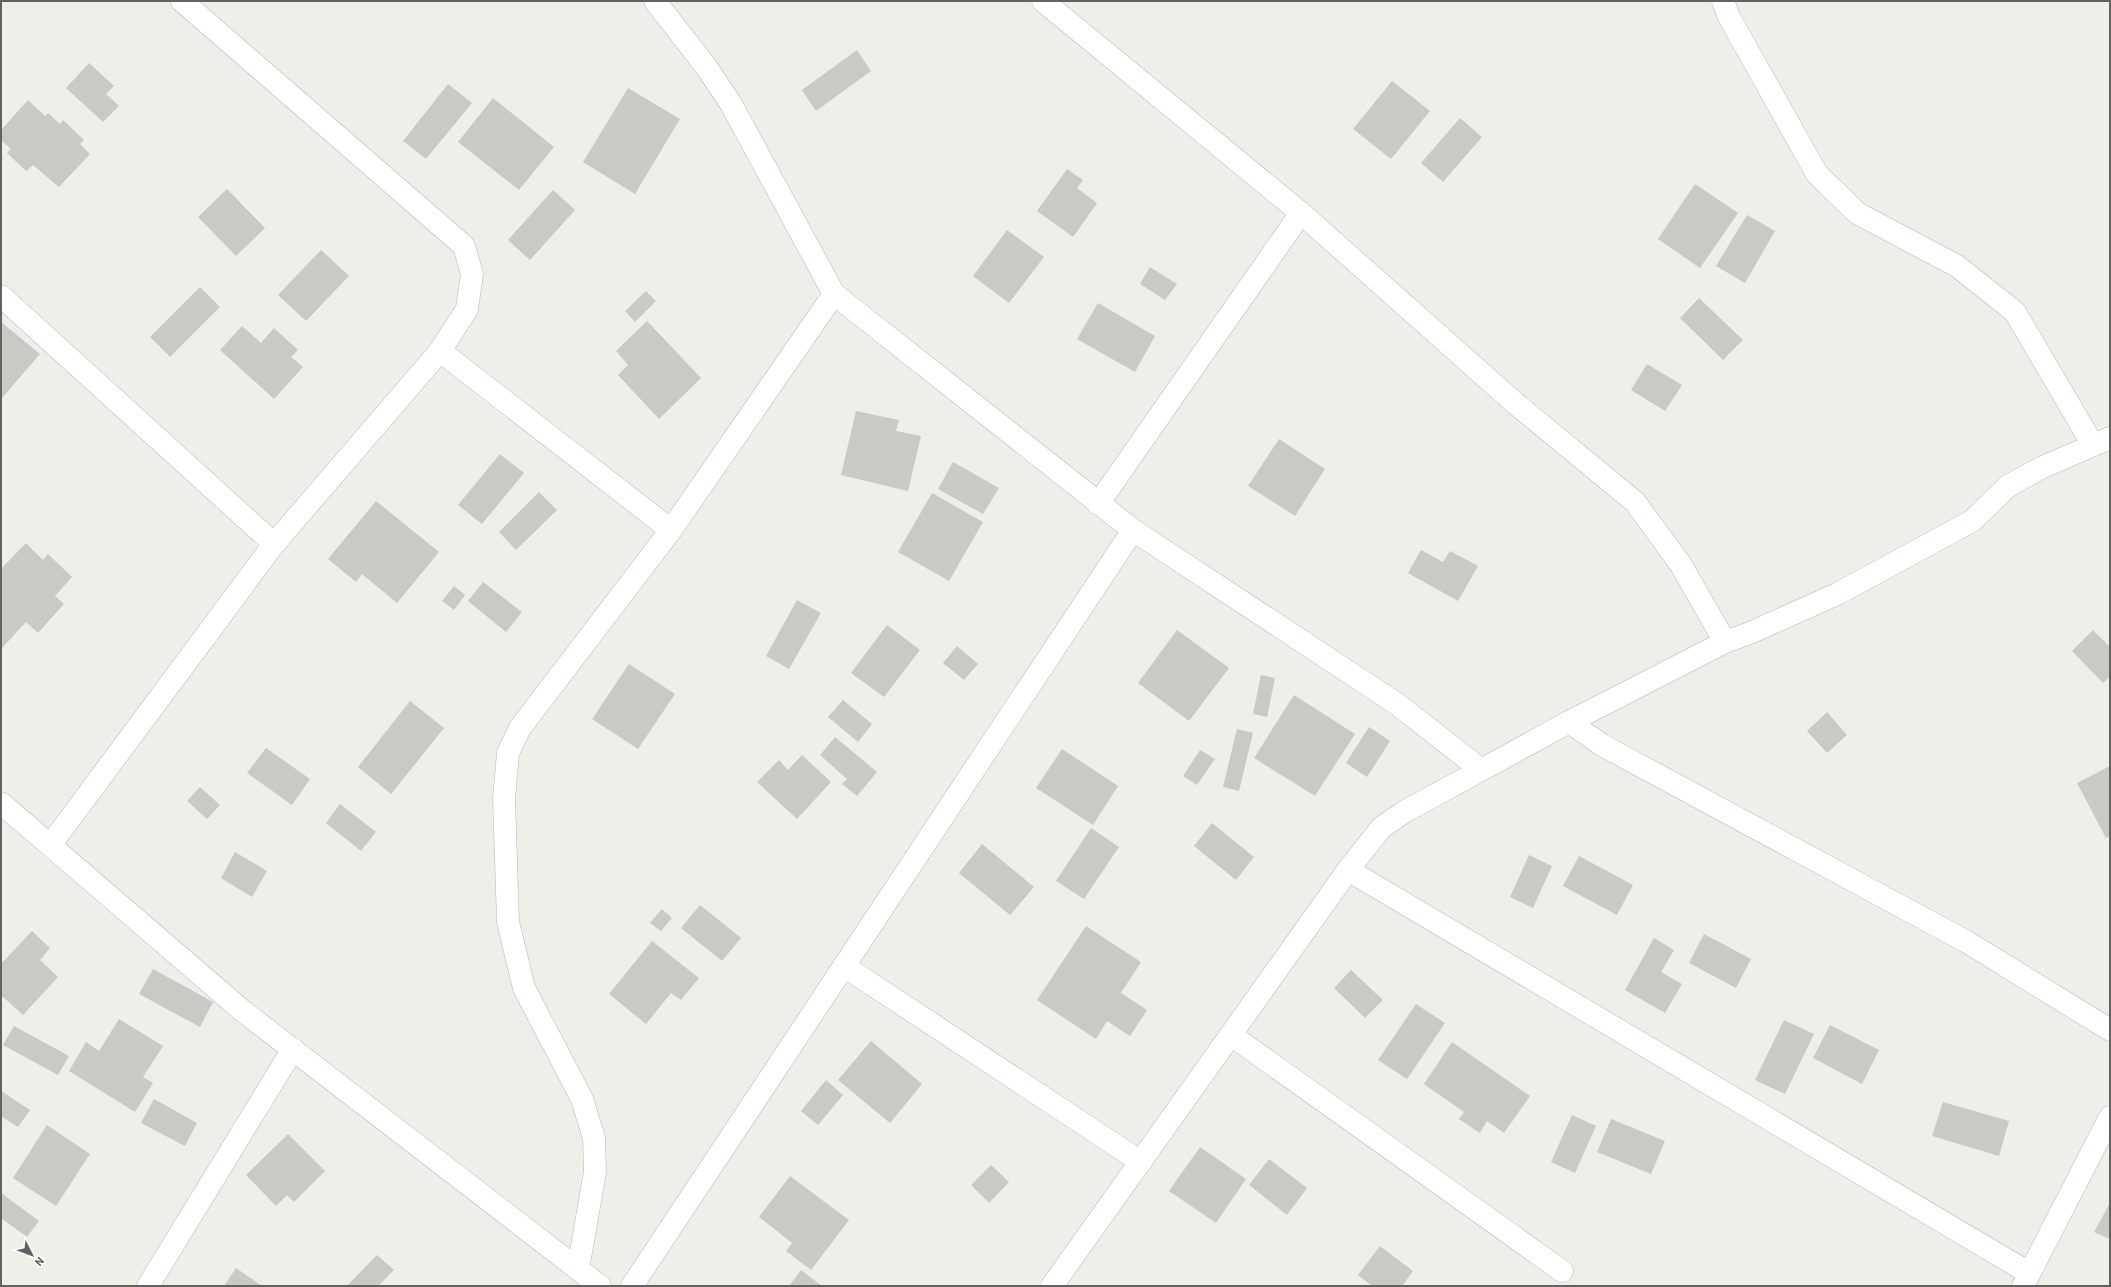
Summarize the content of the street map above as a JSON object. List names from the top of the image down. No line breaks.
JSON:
{"north":"bottom right"}
